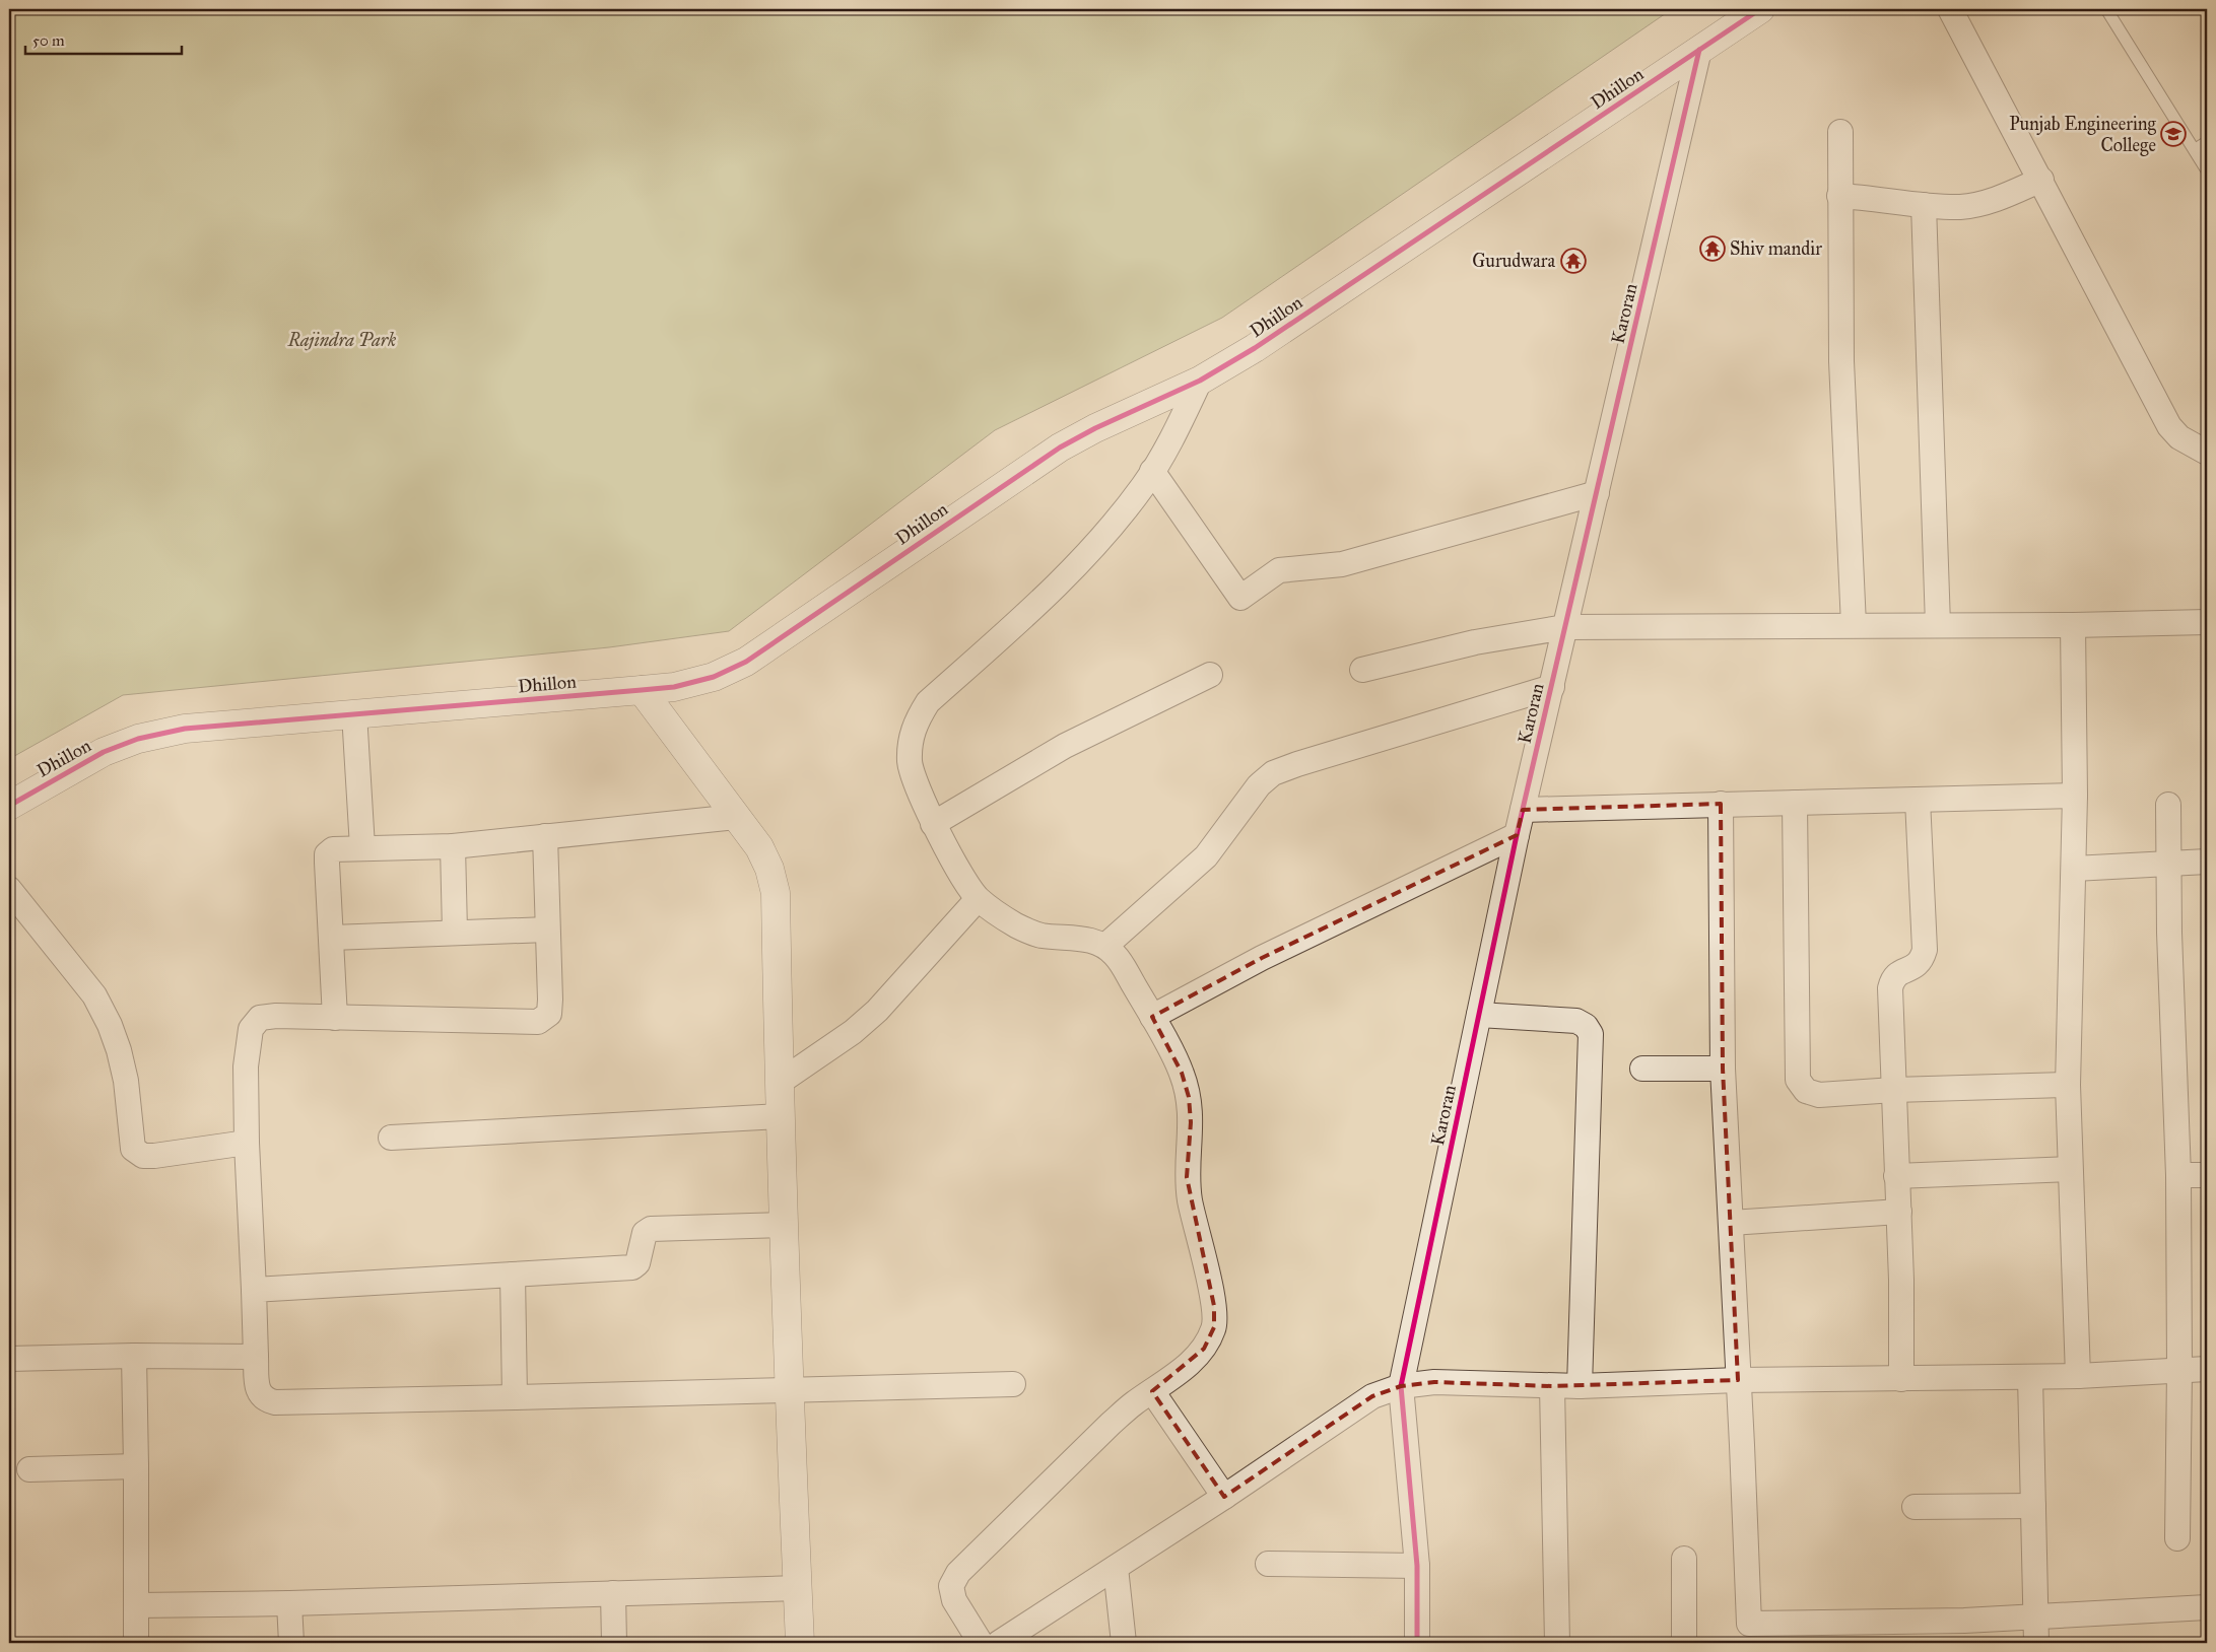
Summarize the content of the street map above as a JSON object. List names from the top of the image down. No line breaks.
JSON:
{"streets":{"street":["Dhillon","Karoran"]},"crossings":[["Dhillon","Karoran"]],"parks":["Rajindra Park"],"places":{"school or university":["Punjab Engineering College"],"temple":["Shiv mandir","Gurudwara"]},"scale_bar":"50 m"}
